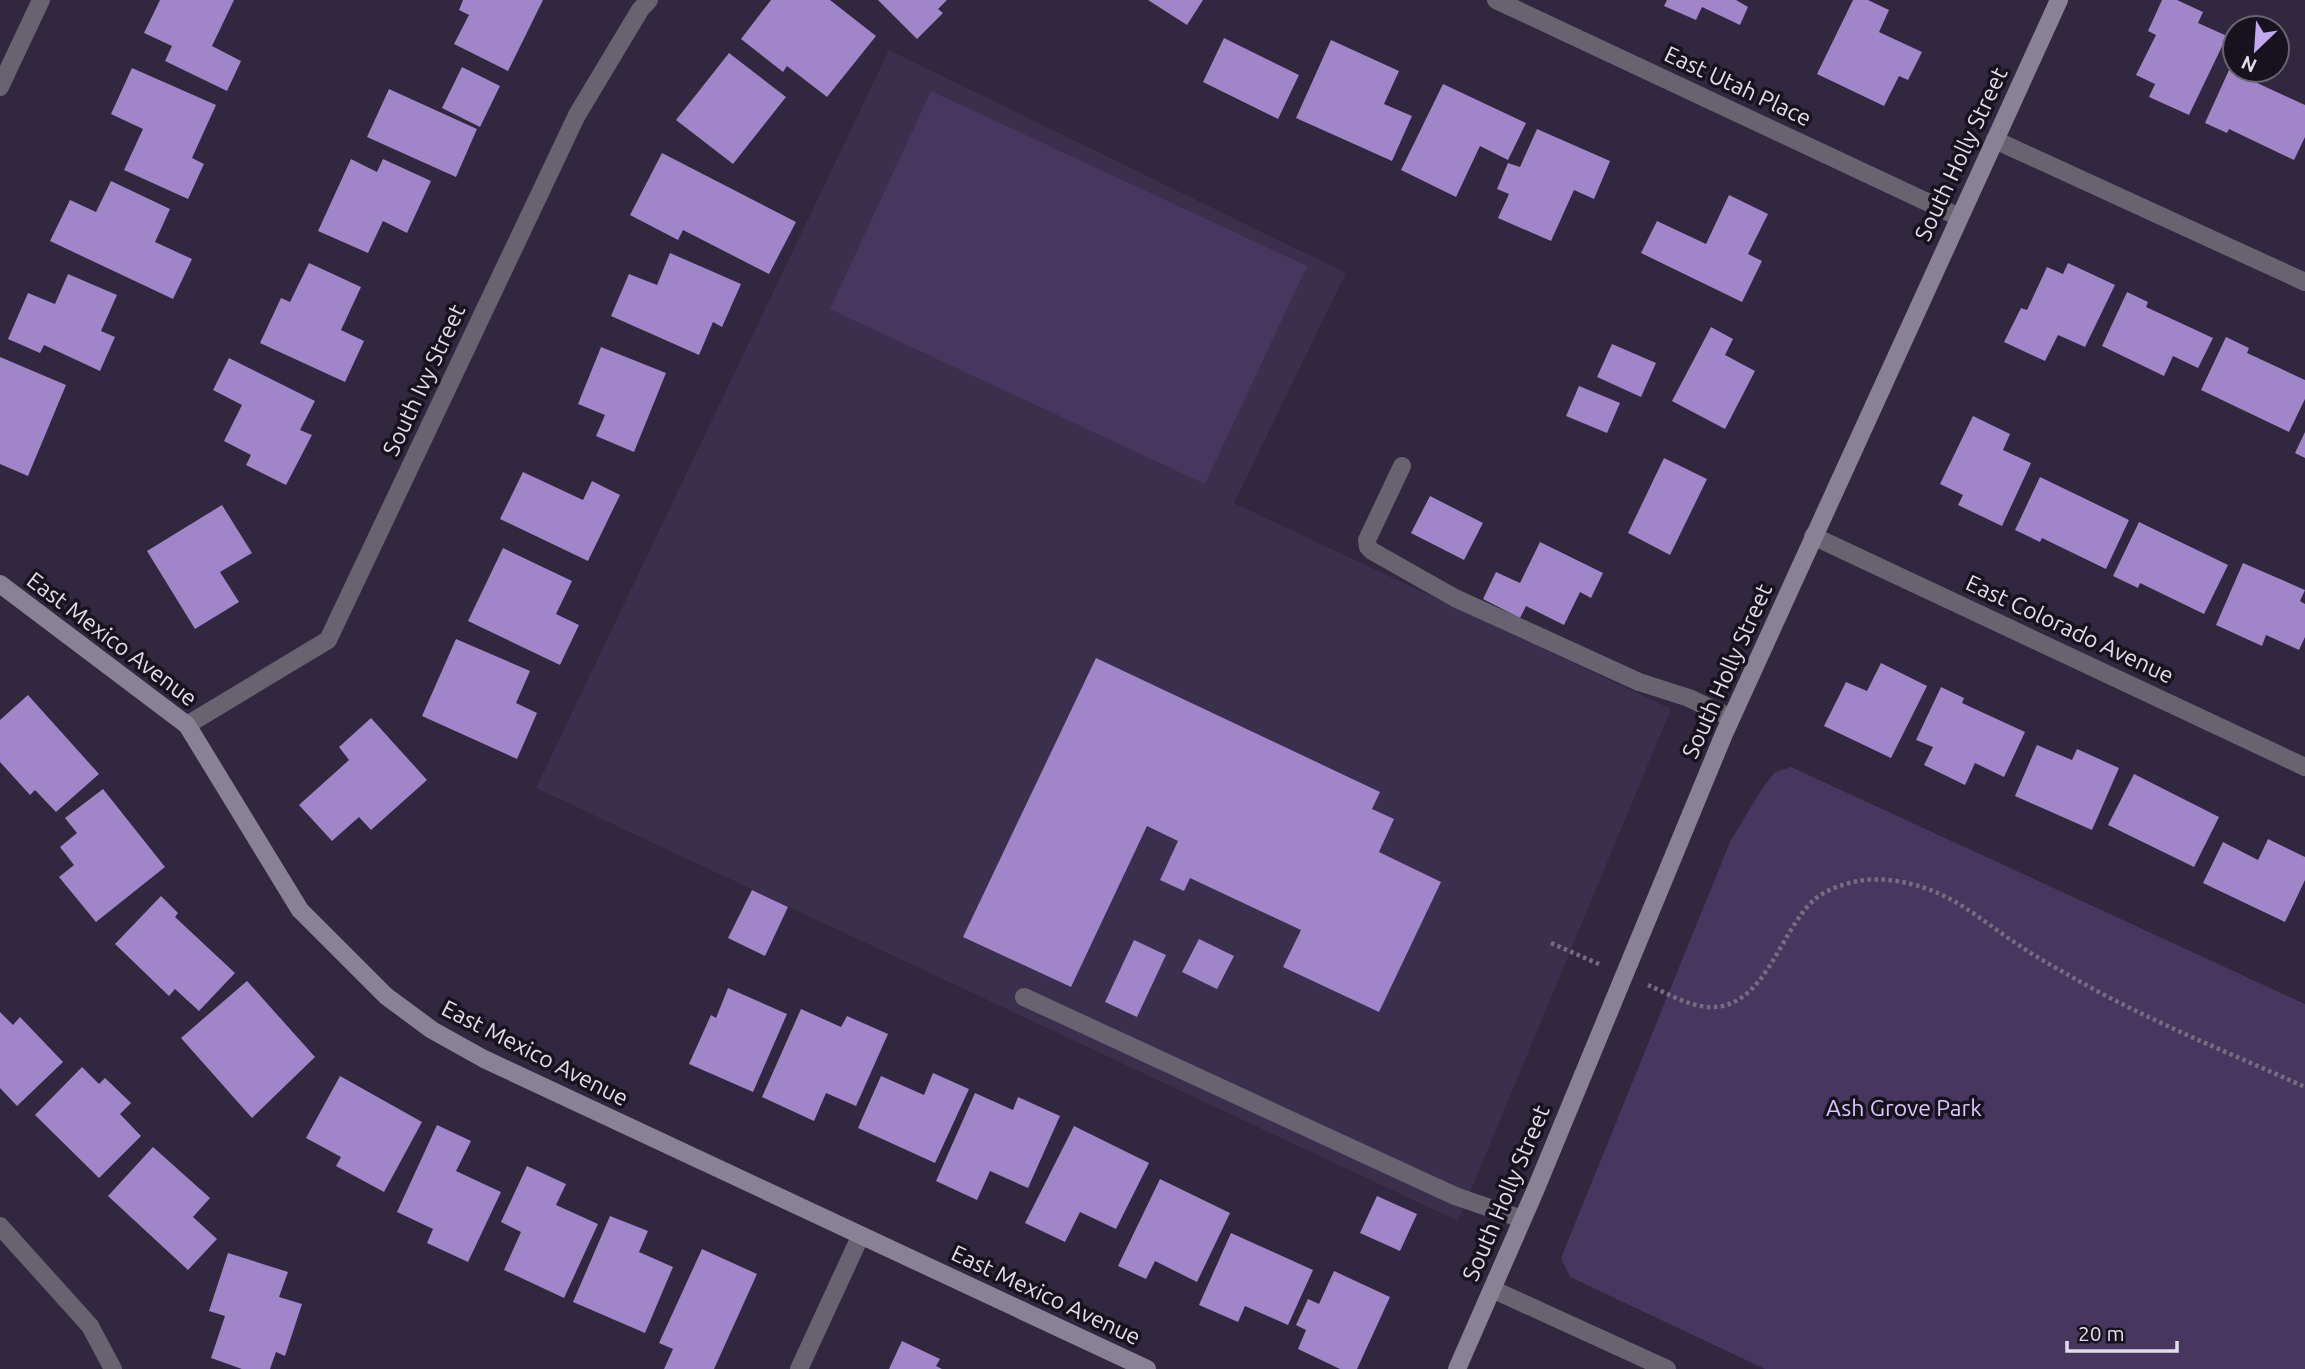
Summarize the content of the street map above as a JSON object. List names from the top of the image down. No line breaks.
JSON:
{"streets":{"main road":["South Holly Street","East Mexico Avenue"],"street":["East Utah Place","South Ivy Street","East Colorado Avenue"]},"crossings":[["East Utah Place","South Holly Street"],["South Holly Street","East Colorado Avenue"],["South Ivy Street","East Mexico Avenue"]],"parks":["Ash Grove Park"],"scale_bar":"20 m","north":"bottom left"}
